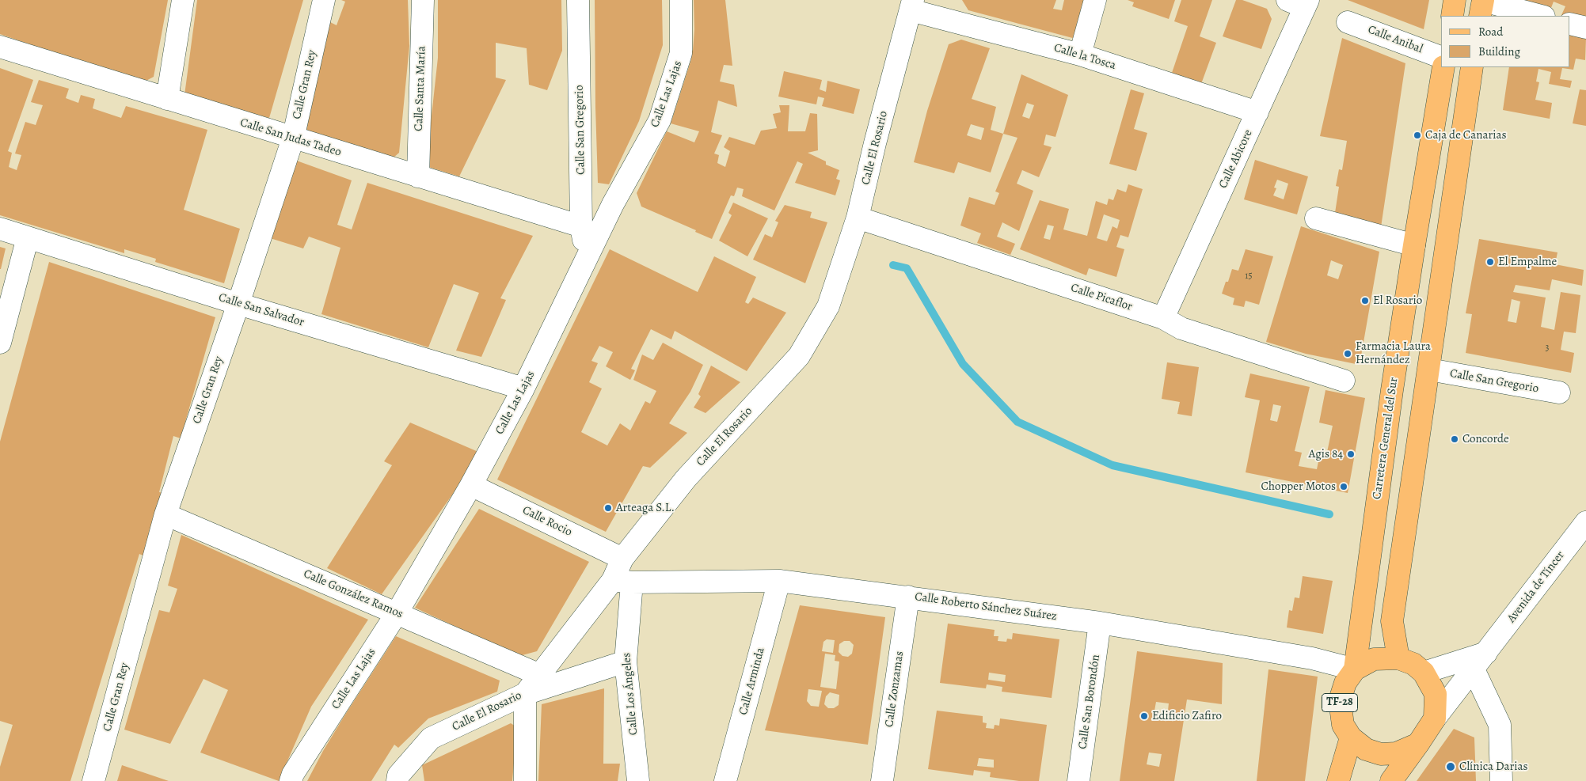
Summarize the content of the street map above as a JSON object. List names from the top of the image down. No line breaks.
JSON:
{"streets":{"main road":["Carretera General del Sur","TF-28"],"street":["Calle Anibal","Calle la Tosca","Calle Gran Rey","Calle Santa María","Calle Las Lajas","Calle San Gregorio","Calle San Judas Tadeo","Calle El Rosario","Calle Abicore","Calle Picaflor","Calle San Salvador","Calle Rocio","Avenida de Tíncer","Calle González Ramos","Calle Roberto Sánchez Suárez","Calle Arminda","Calle Zonzamas","Calle Los Ángeles","Calle San Borondón"]},"crossings":[["Calle la Tosca","Calle El Rosario"],["Calle la Tosca","Calle Abicore"],["Calle Gran Rey","Calle San Judas Tadeo"],["Calle Gran Rey","Calle San Salvador"],["Calle Gran Rey","Calle González Ramos"],["Calle Santa María","Calle San Judas Tadeo"],["Calle Las Lajas","Calle San Gregorio"],["Calle Las Lajas","Calle San Salvador"],["Calle Las Lajas","Calle Rocio"],["Calle Las Lajas","Calle González Ramos"],["Calle San Gregorio","Calle San Judas Tadeo"],["Calle El Rosario","Calle Picaflor"],["Calle El Rosario","Calle Rocio"],["Calle El Rosario","Calle González Ramos"],["Calle El Rosario","Calle Roberto Sánchez Suárez"],["Calle El Rosario","Calle Los Ángeles"],["Calle Abicore","Calle Picaflor"],["Carretera General del Sur","Avenida de Tíncer"],["Carretera General del Sur","Calle Roberto Sánchez Suárez"],["Carretera General del Sur","TF-28"],["Avenida de Tíncer","Calle Roberto Sánchez Suárez"],["Avenida de Tíncer","TF-28"],["Calle Roberto Sánchez Suárez","Calle Arminda"],["Calle Roberto Sánchez Suárez","Calle Zonzamas"],["Calle Roberto Sánchez Suárez","Calle Los Ángeles"],["Calle Roberto Sánchez Suárez","Calle San Borondón"],["Calle Roberto Sánchez Suárez","TF-28"]],"places":["Caja de Canarias","El Empalme","El Rosario","Farmacia Laura Hernández","Concorde","Agis 84","Chopper Motos","Arteaga S.L.","Edificio Zafiro","Clínica Darias"],"house_numbers":["15","3"],"legend":["Road","Building"]}
